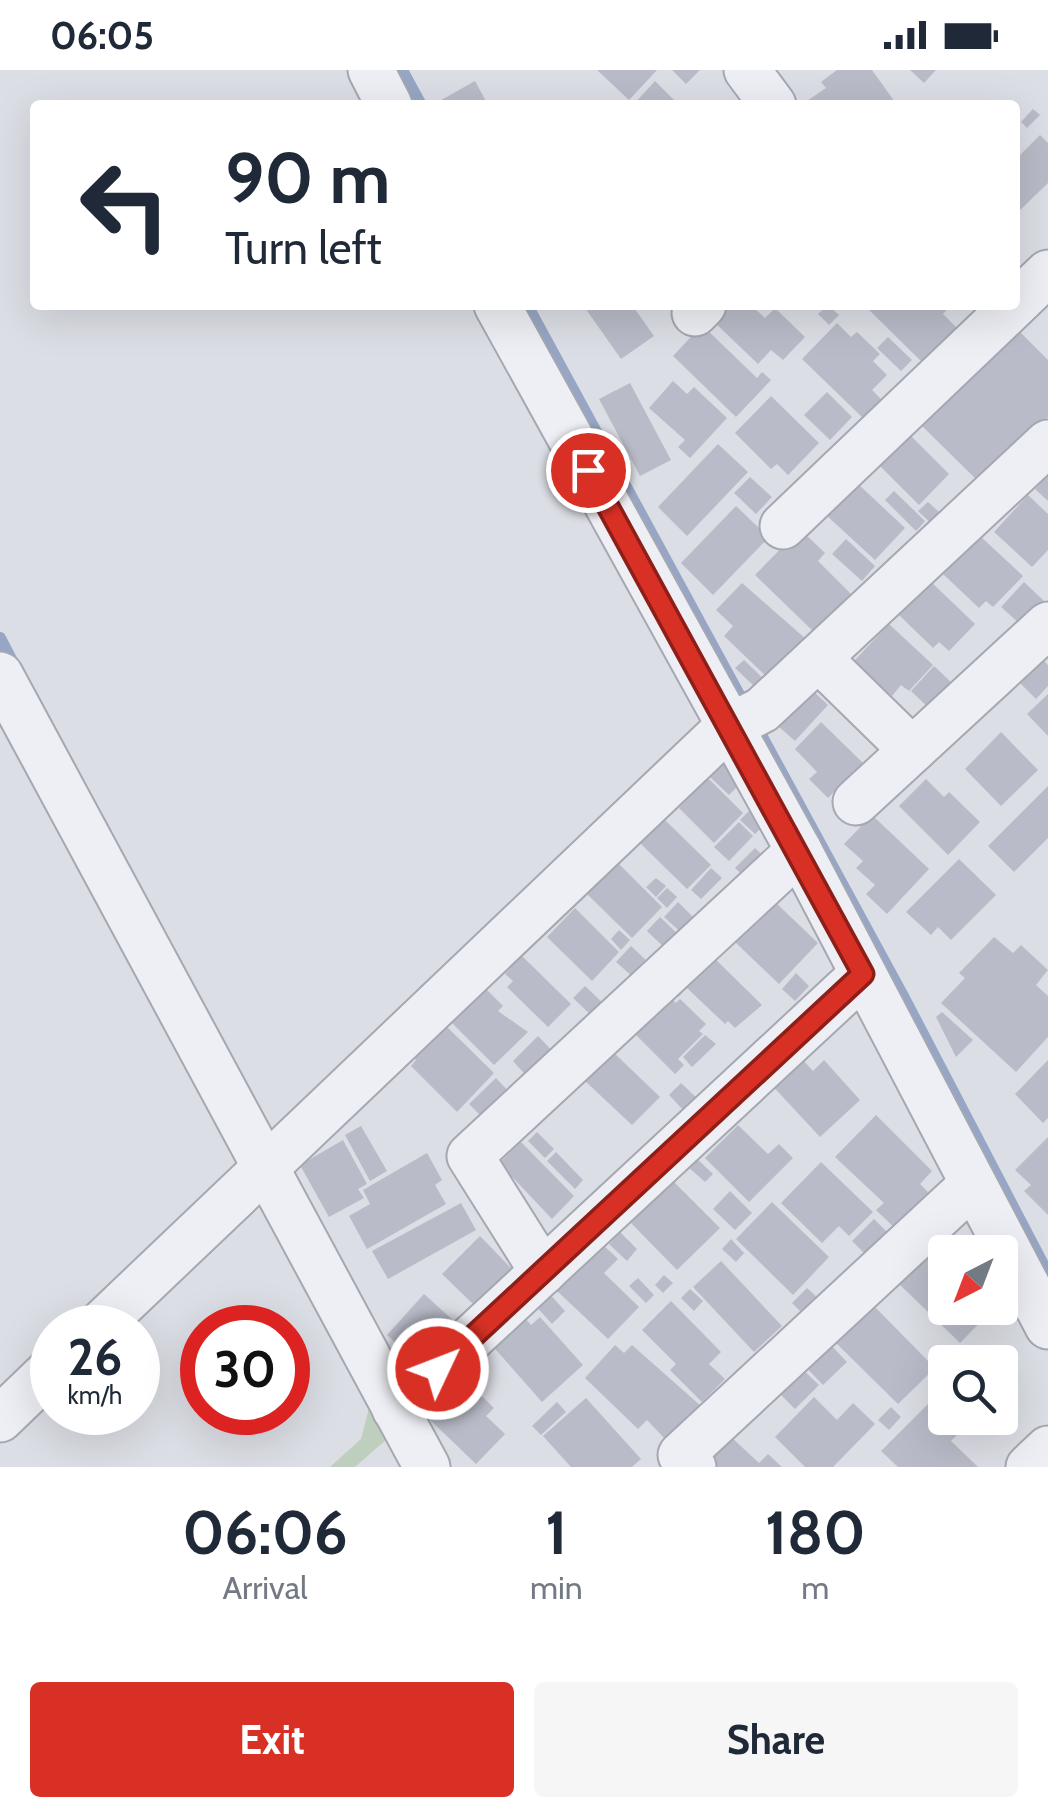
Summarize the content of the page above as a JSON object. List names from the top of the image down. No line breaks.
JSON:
{"north":"bottom left","page":{"status":"06:05","turn":["90 m","Turn left"],"speed":"26 km/h","limit":"30","eta":["06:06","Arrival","1","min","180","m"],"buttons":["Exit","Share"]}}
